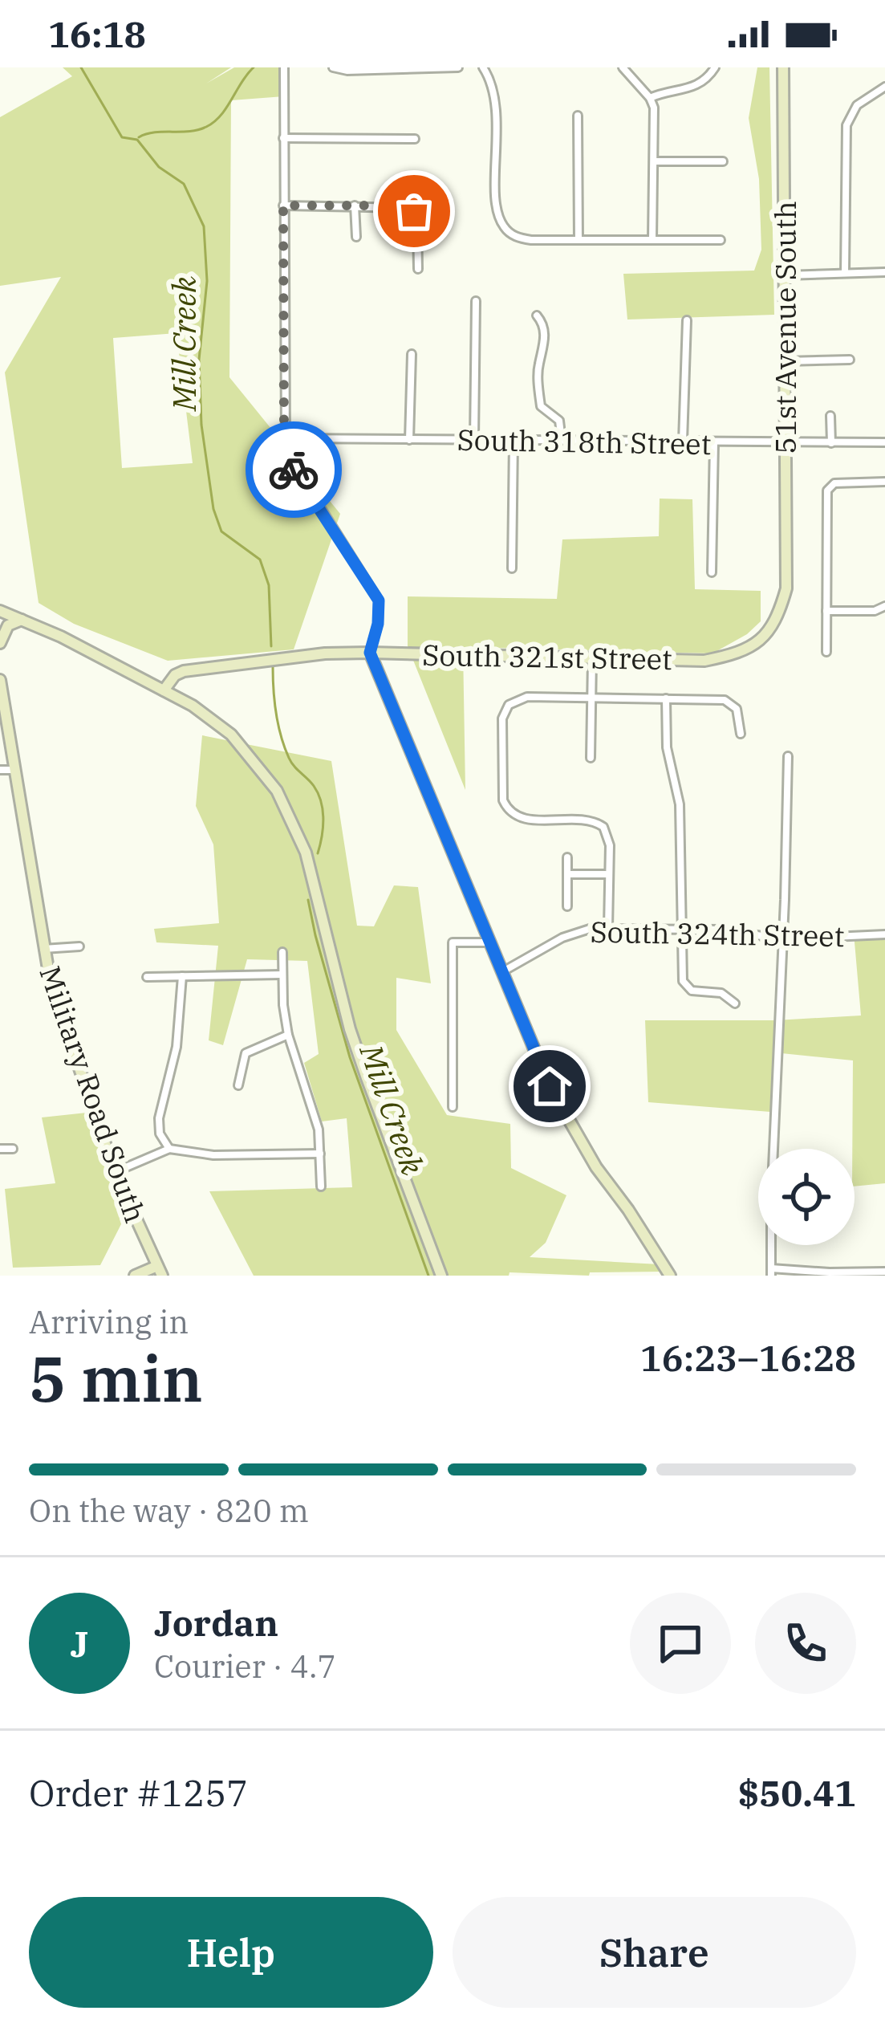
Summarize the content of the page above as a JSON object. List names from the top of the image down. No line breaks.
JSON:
{"streets":{"main road":["51st Avenue South","South 321st Street","Military Road South"],"street":["South 318th Street","South 324th Street"]},"crossings":[["51st Avenue South","South 318th Street"],["51st Avenue South","South 321st Street"]],"water":["Mill Creek"],"page":{"status":"16:18","heading":["5 min","Arriving in","16:23–16:28"],"panel":["Jordan","Courier · 4.7","Order #1257","$50.41"],"bar":"On the way · 820 m","round":"J","buttons":["Help","Share"]}}
